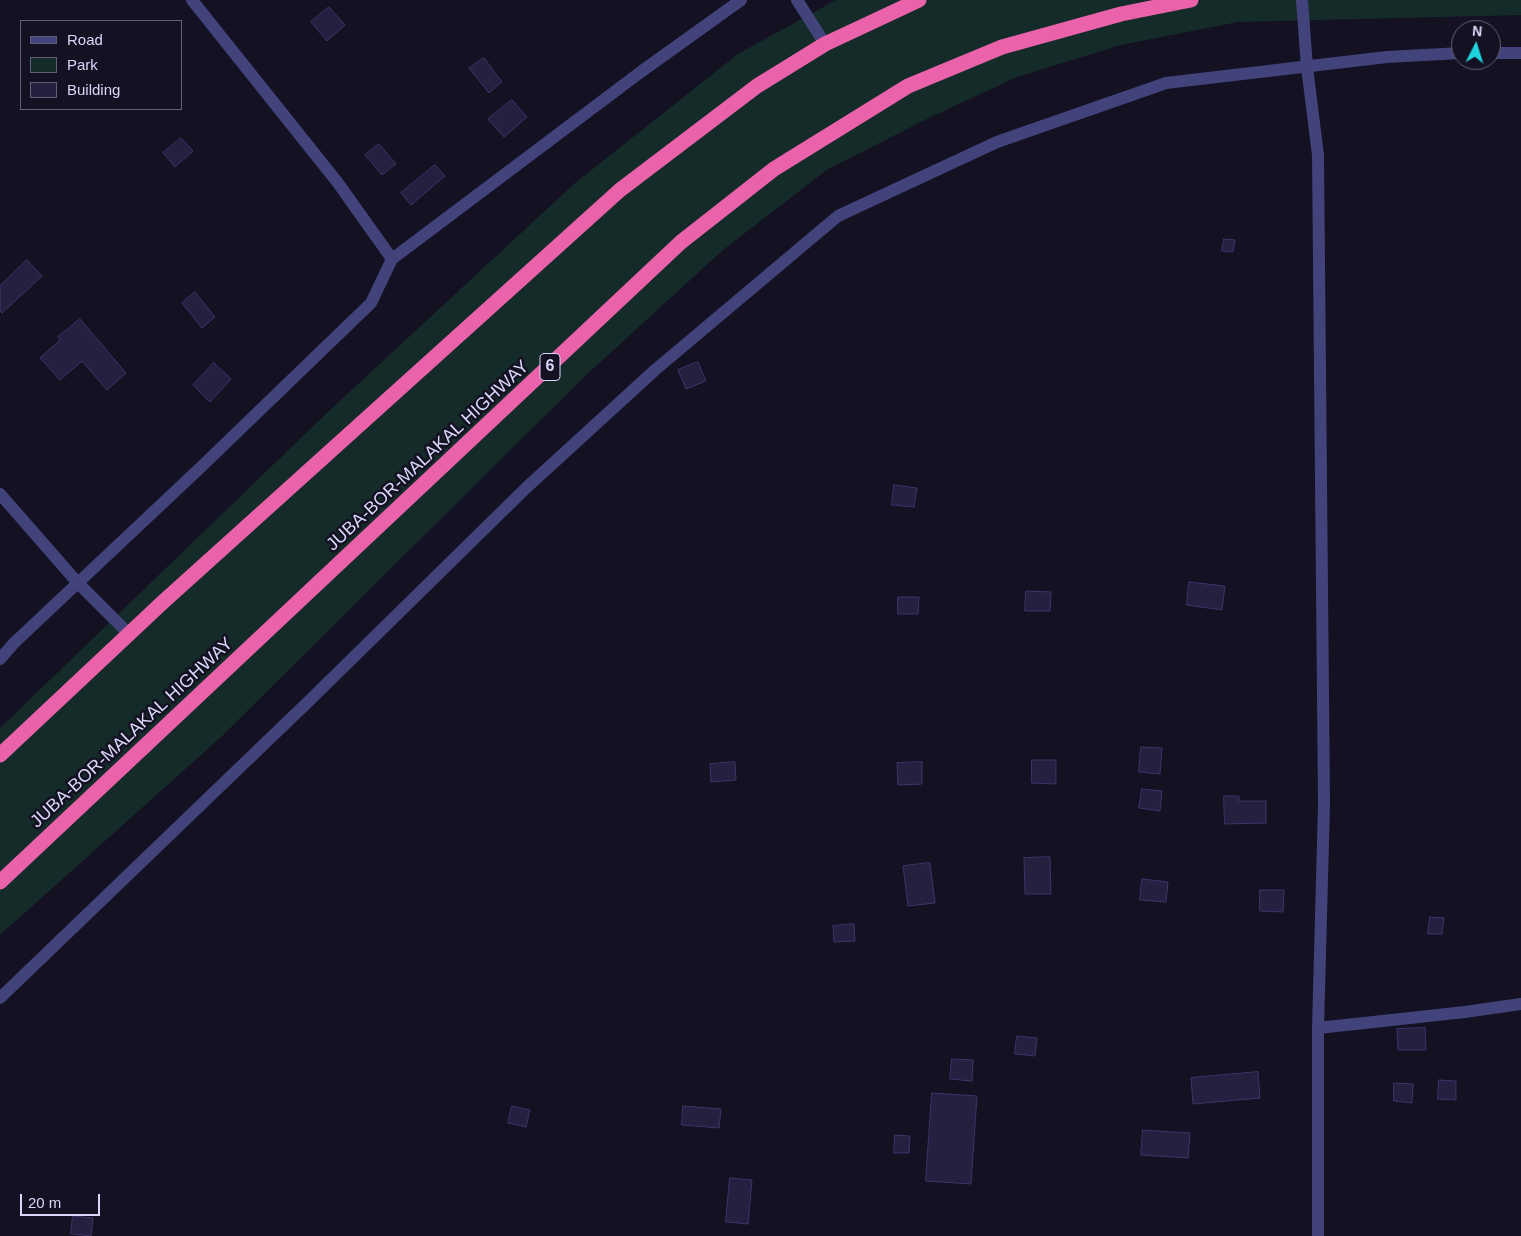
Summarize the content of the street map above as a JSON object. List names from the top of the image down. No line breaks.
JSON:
{"streets":{"highway":["6","JUBA-BOR-MALAKAL HIGHWAY"]},"legend":["Road","Park","Building"],"scale_bar":"20 m","north":"top"}
